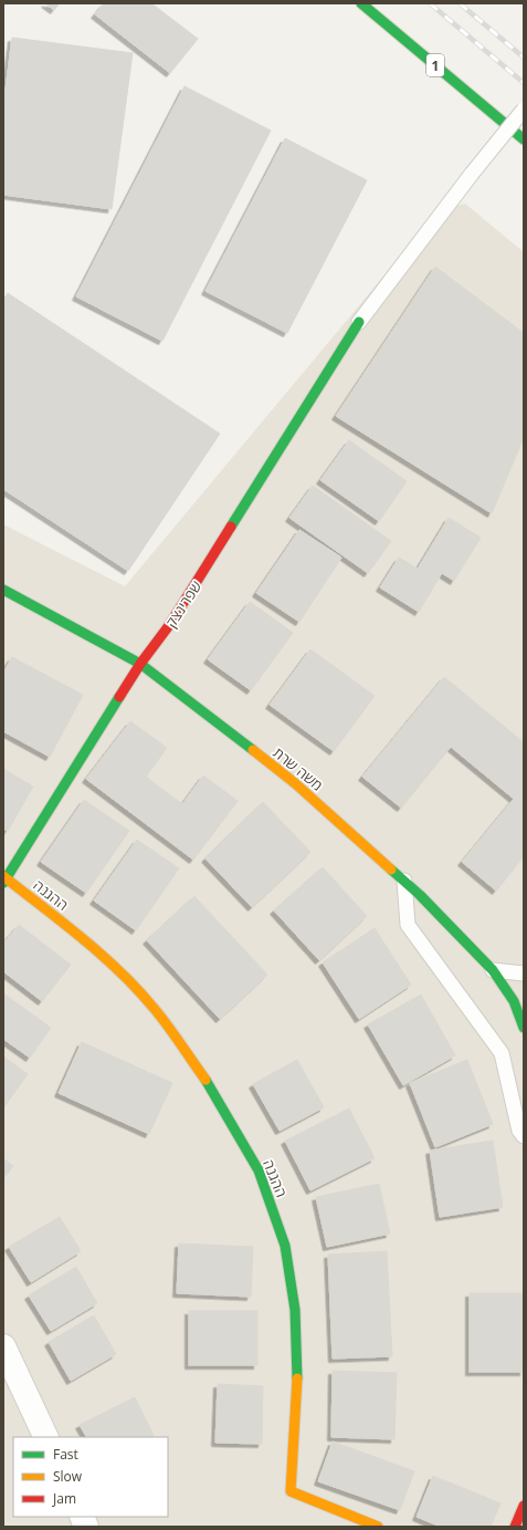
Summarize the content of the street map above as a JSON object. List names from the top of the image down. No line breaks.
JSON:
{"streets":{"main road":["1","שפרינצק","משה שרת","ההגנה"]},"crossings":[["שפרינצק","משה שרת"],["שפרינצק","ההגנה"]],"legend":["Fast","Slow","Jam"]}
